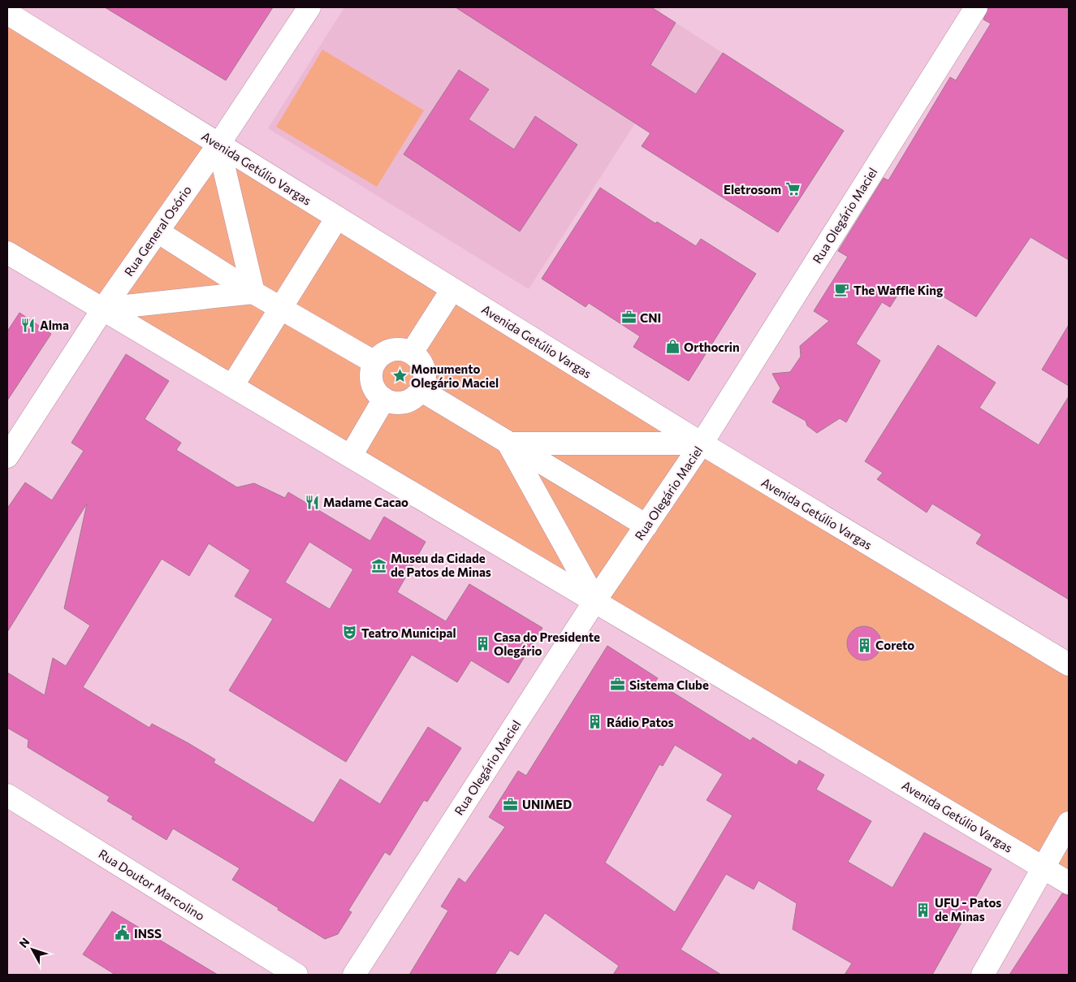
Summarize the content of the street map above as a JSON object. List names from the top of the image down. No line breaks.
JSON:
{"streets":{"street":["Avenida Getúlio Vargas","Rua Olegário Maciel","Rua General Osório","Rua Doutor Marcolino"]},"crossings":[["Avenida Getúlio Vargas","Rua Olegário Maciel"],["Avenida Getúlio Vargas","Rua General Osório"]],"places":{"supermarket":["Eletrosom"],"cafe":["The Waffle King"],"office":["CNI","Sistema Clube","UNIMED"],"restaurant":["Alma","Madame Cacao"],"shop":["Orthocrin"],"place":["Monumento Olegário Maciel"],"museum":["Museu da Cidade de Patos de Minas"],"theatre":["Teatro Municipal"],"building":["Casa do Presidente Olegário","Coreto","Rádio Patos","UFU - Patos de Minas"],"public building":["INSS"]},"north":"top left"}
